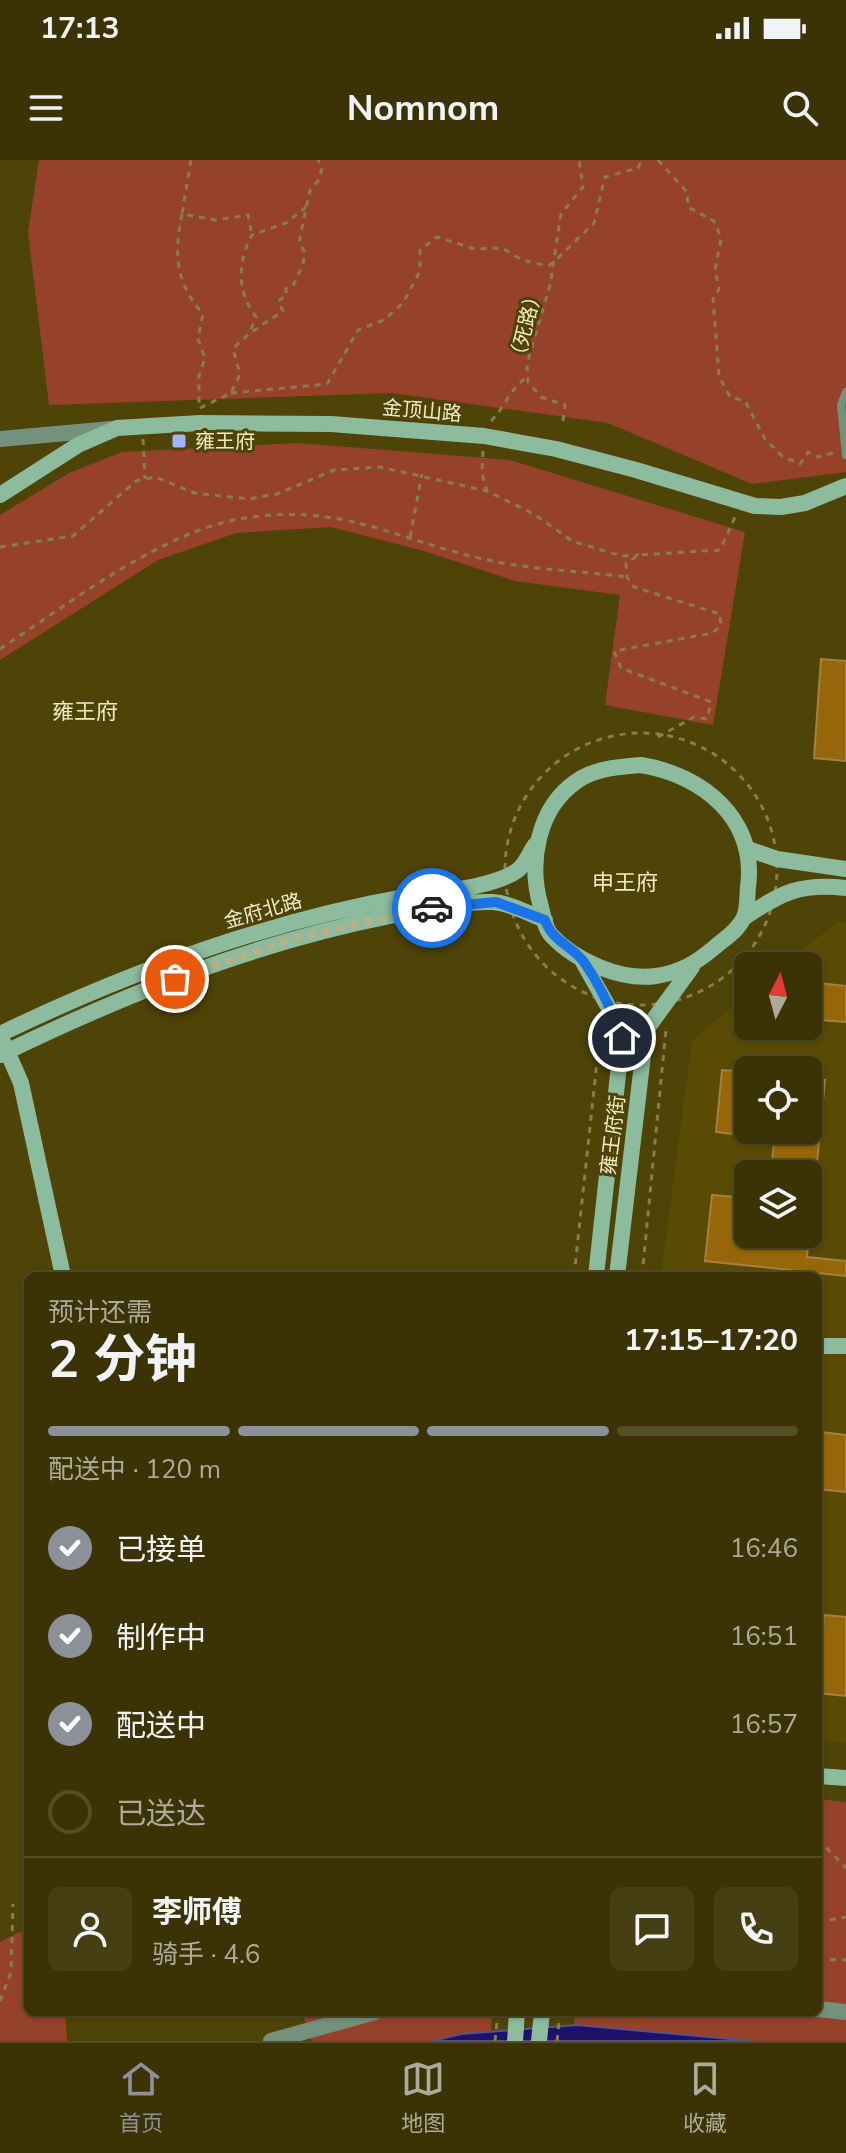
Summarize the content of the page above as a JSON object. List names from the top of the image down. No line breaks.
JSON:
{"streets":{"main road":["金顶山路","金府北路","雍王府街"],"path":["（死路）"]},"crossings":[["金府北路","雍王府街"]],"districts":["雍王府","申王府"],"places":{"transit":["雍王府"]},"north":"top","page":{"status":"17:13","header":"Nomnom","heading":["2 分钟","预计还需","17:15–17:20"],"panel":["李师傅","骑手 · 4.6"],"bar":"配送中 · 120 m","list":[["已接单","16:46"],["制作中","16:51"],["配送中","16:57"],"已送达"],"tabs":["首页","地图","收藏"]}}
